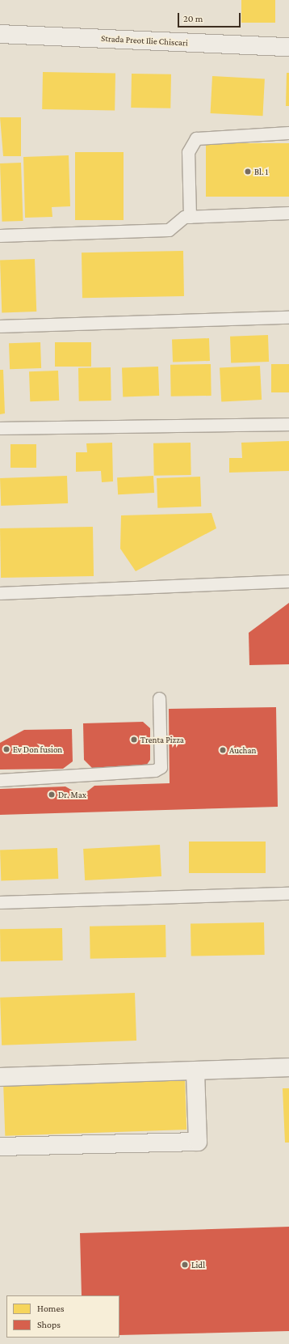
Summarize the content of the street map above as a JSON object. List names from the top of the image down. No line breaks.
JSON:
{"streets":{"street":["Strada Preot Ilie Chiscari"]},"places":["Bl. 1","Trenta Pizza","Ev Don fusion","Auchan","Dr. Max","Lidl"],"legend":["Homes","Shops"],"scale_bar":"20 m"}
